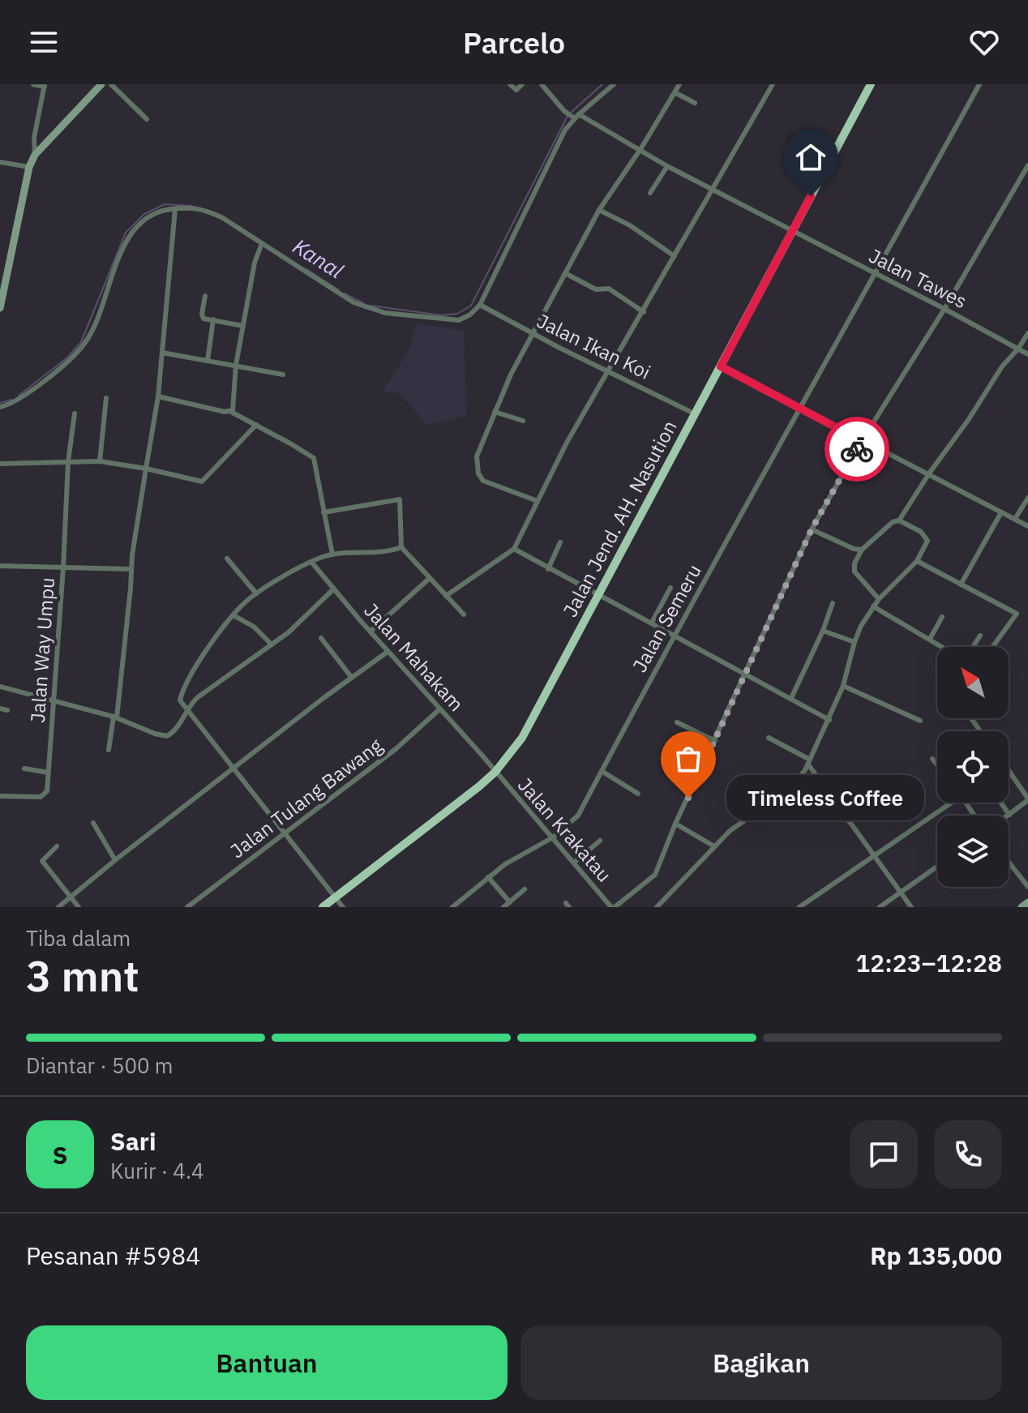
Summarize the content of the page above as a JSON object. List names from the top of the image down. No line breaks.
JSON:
{"streets":{"highway":["Jalan Jend. AH. Nasution"],"street":["Jalan Tawes","Jalan Ikan Koi","Jalan Semeru","Jalan Way Umpu","Jalan Mahakam","Jalan Tulang Bawang","Jalan Krakatau"]},"crossings":[["Jalan Tawes","Jalan Jend. AH. Nasution"],["Jalan Tawes","Jalan Semeru"],["Jalan Ikan Koi","Jalan Jend. AH. Nasution"],["Jalan Jend. AH. Nasution","Jalan Mahakam"],["Jalan Jend. AH. Nasution","Jalan Krakatau"],["Jalan Semeru","Jalan Krakatau"],["Jalan Mahakam","Jalan Tulang Bawang"],["Jalan Mahakam","Jalan Krakatau"]],"water":["Kanal"],"places":["Timeless Coffee"],"north":"top left","page":{"header":"Parcelo","bubble":"Timeless Coffee","heading":["3 mnt","Tiba dalam","12:23–12:28"],"panel":["Sari","Kurir · 4.4","Pesanan #5984","Rp 135,000"],"bar":"Diantar · 500 m","round":"S","buttons":["Bantuan","Bagikan"]}}
